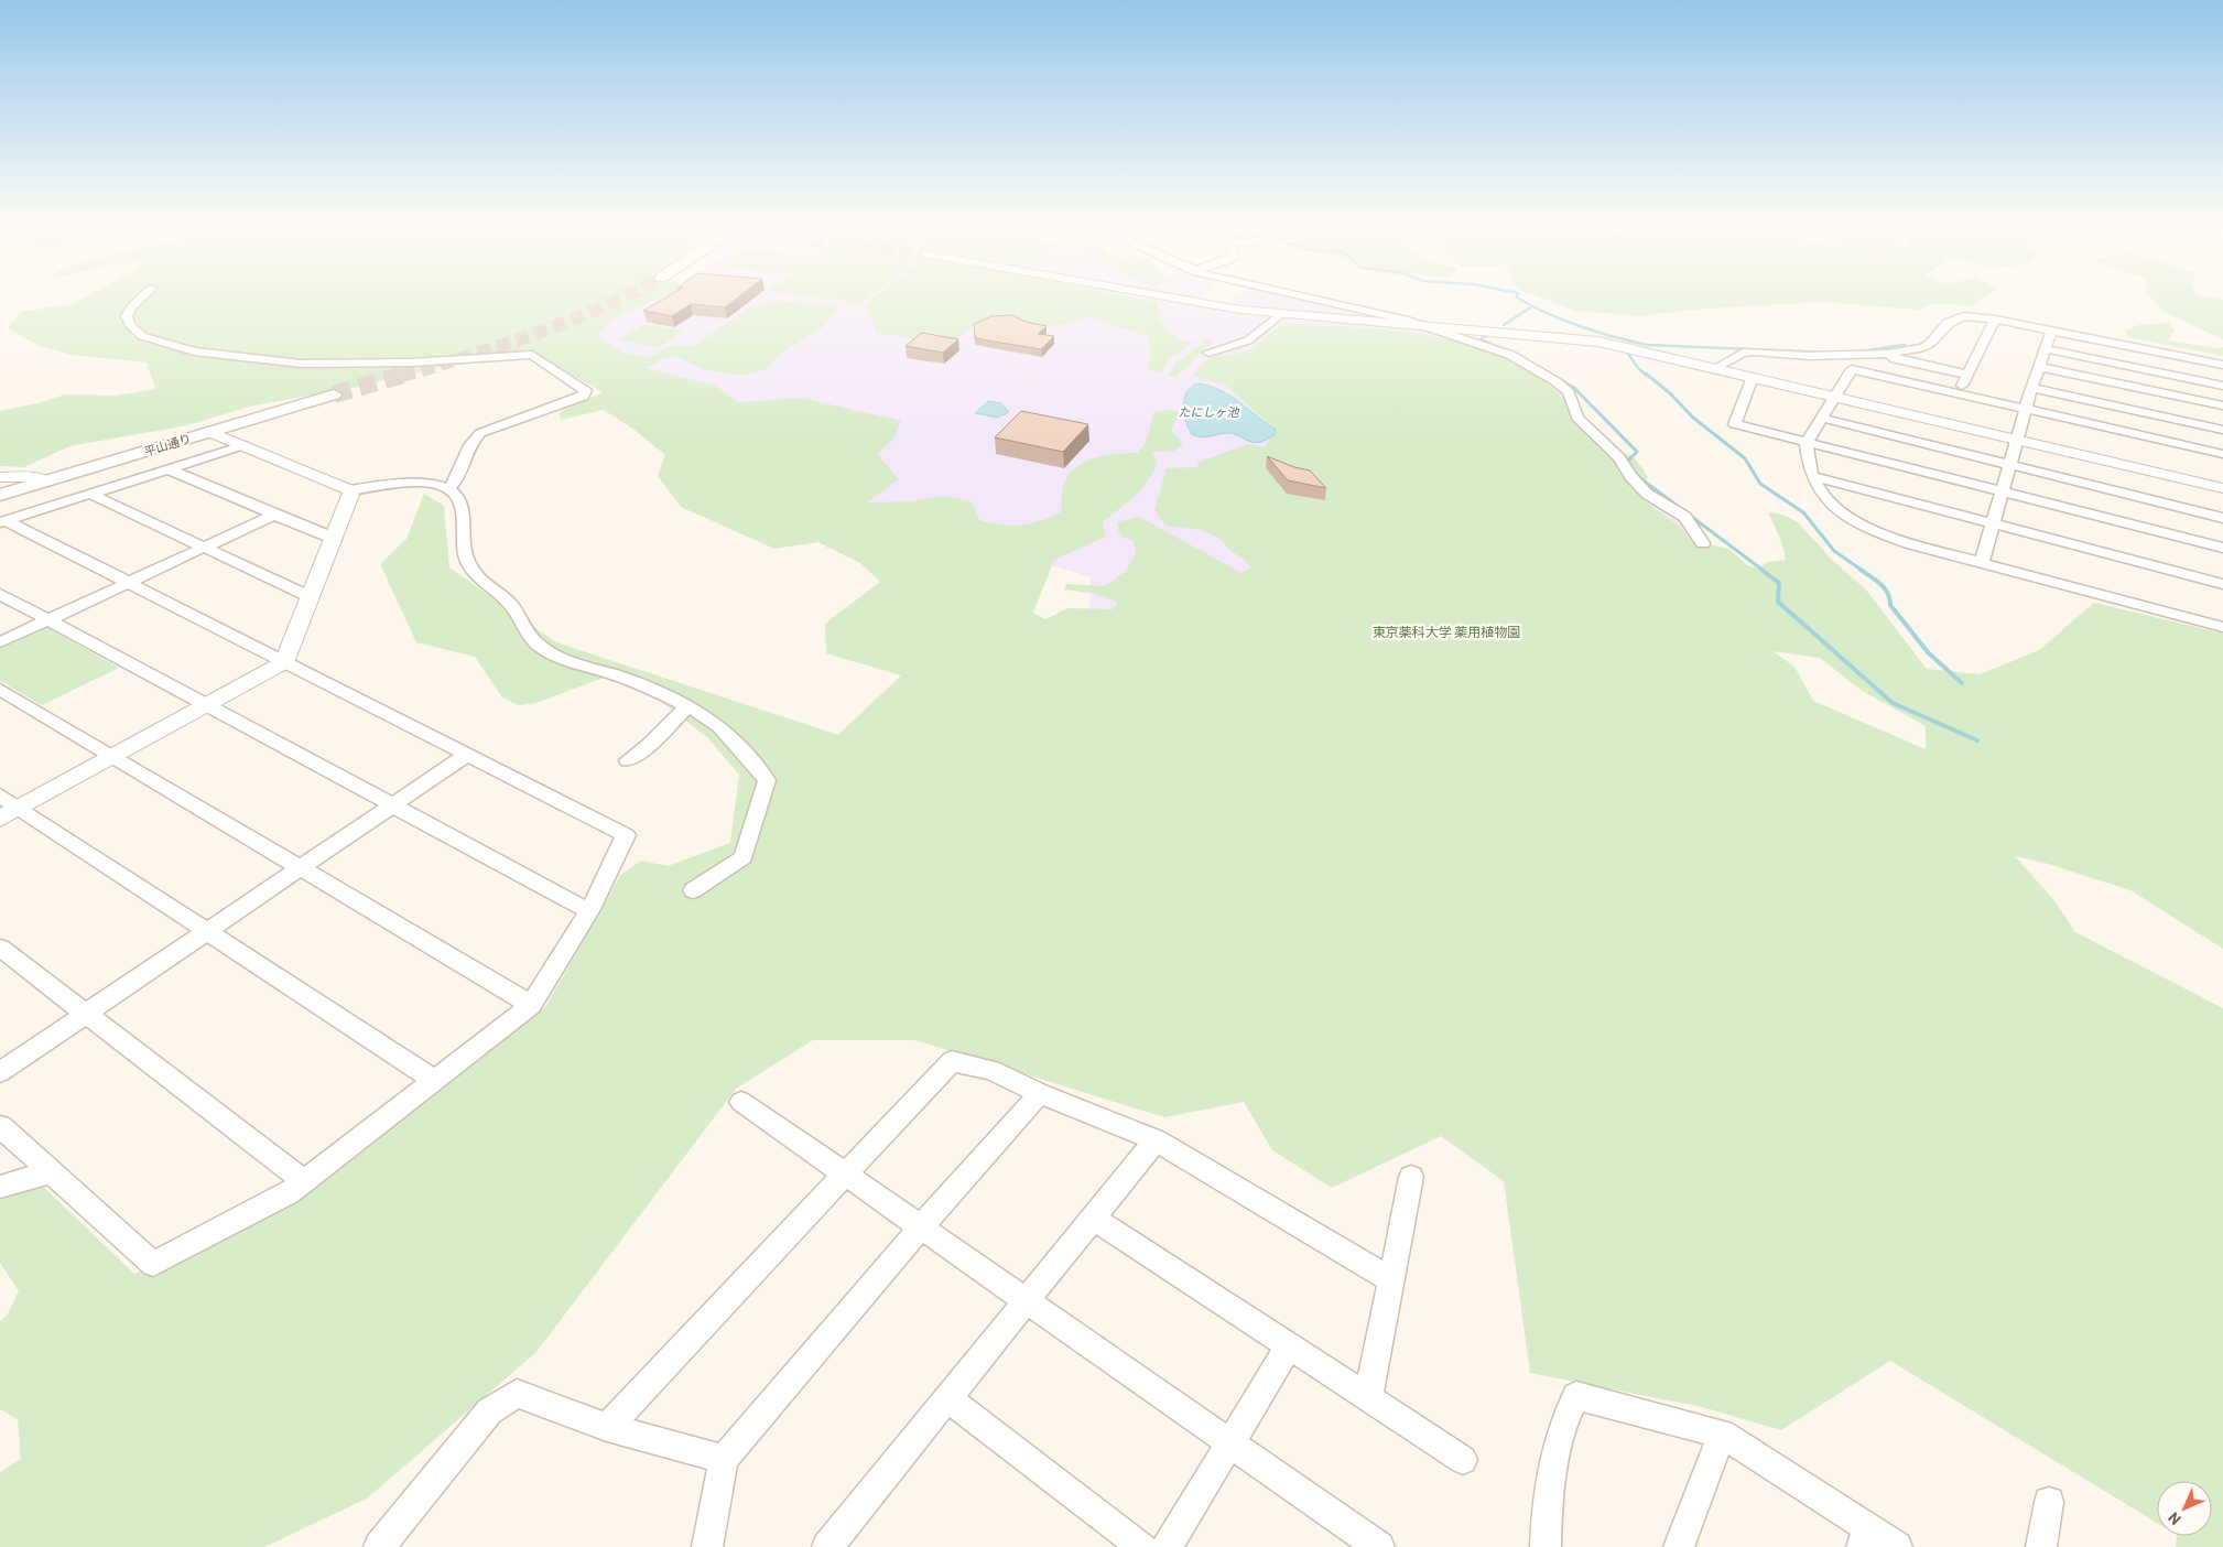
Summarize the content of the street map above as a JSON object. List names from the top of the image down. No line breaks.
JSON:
{"streets":{"main road":["平山通り"]},"water":["たにしヶ池"],"parks":["東京薬科大学 薬用植物園"],"north":"bottom left"}
